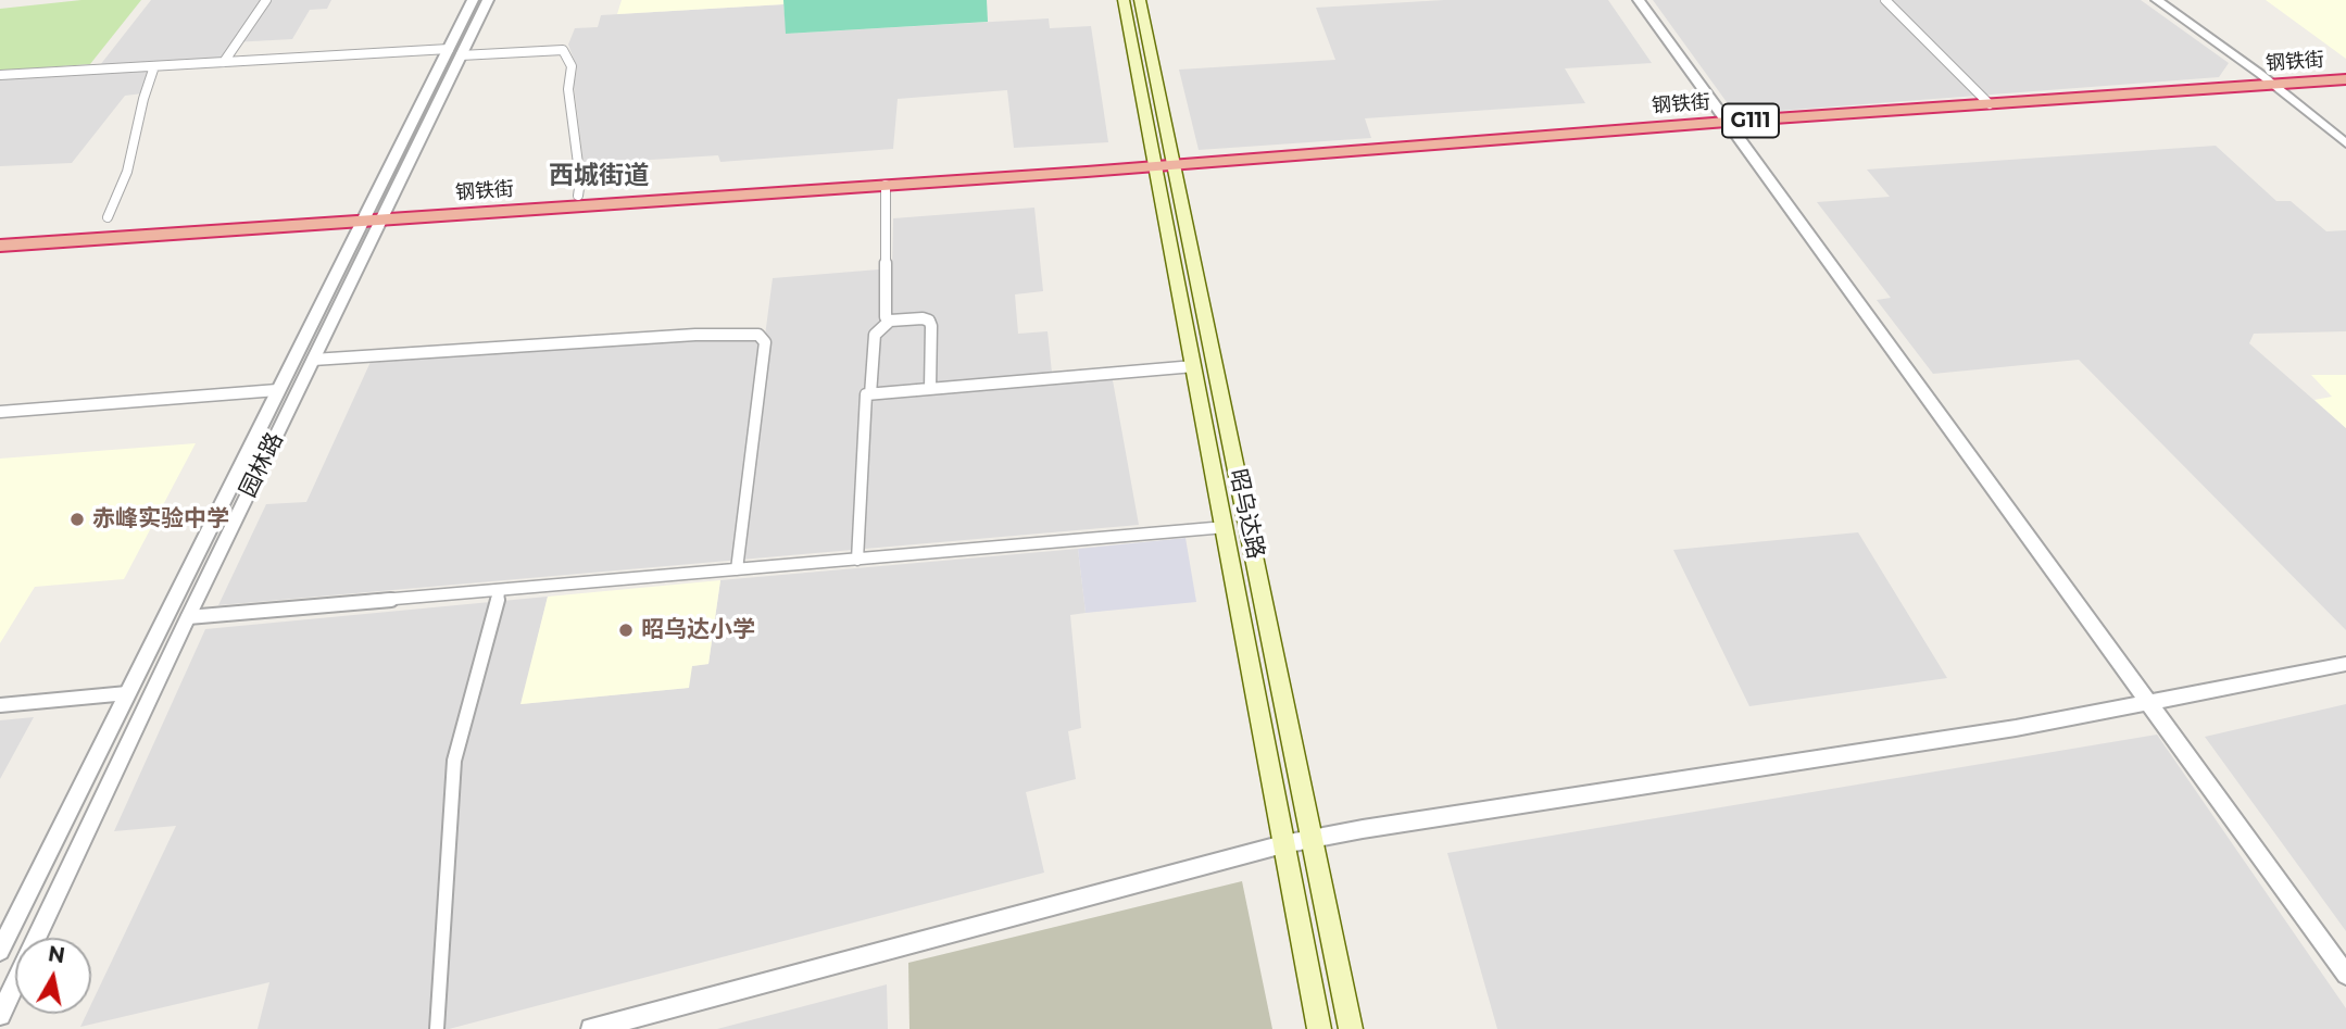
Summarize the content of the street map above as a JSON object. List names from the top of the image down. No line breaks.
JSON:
{"streets":{"highway":["钢铁街","G111"],"main road":["昭乌达路"],"street":["园林路"]},"crossings":[["钢铁街","园林路"],["钢铁街","昭乌达路"]],"districts":["西城街道"],"places":["赤峰实验中学","昭乌达小学"],"north":"top"}
